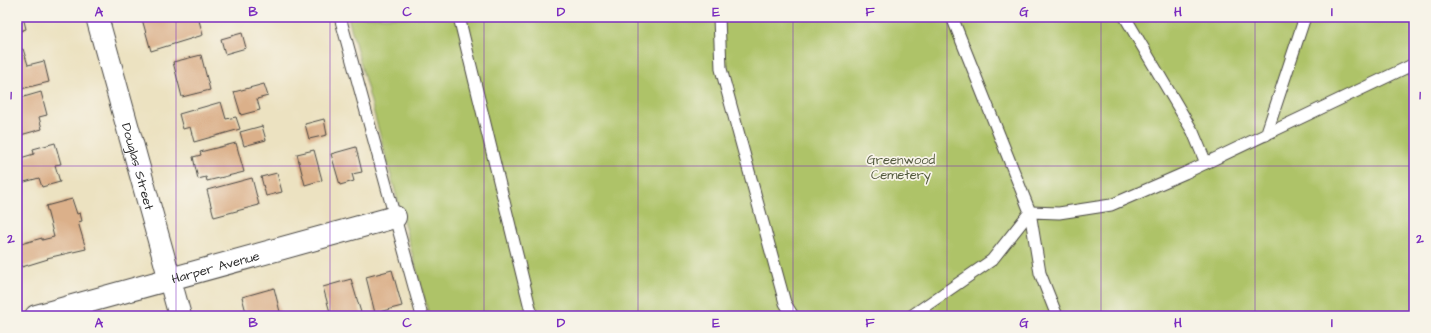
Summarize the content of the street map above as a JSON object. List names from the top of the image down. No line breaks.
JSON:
{"streets":{"street":["Douglas Street","Harper Avenue"]},"crossings":[["Douglas Street","Harper Avenue"]],"parks":["Greenwood Cemetery"],"grid":{"columns":["A","B","C","D","E","F","G","H","I"],"rows":["1","2"]}}
